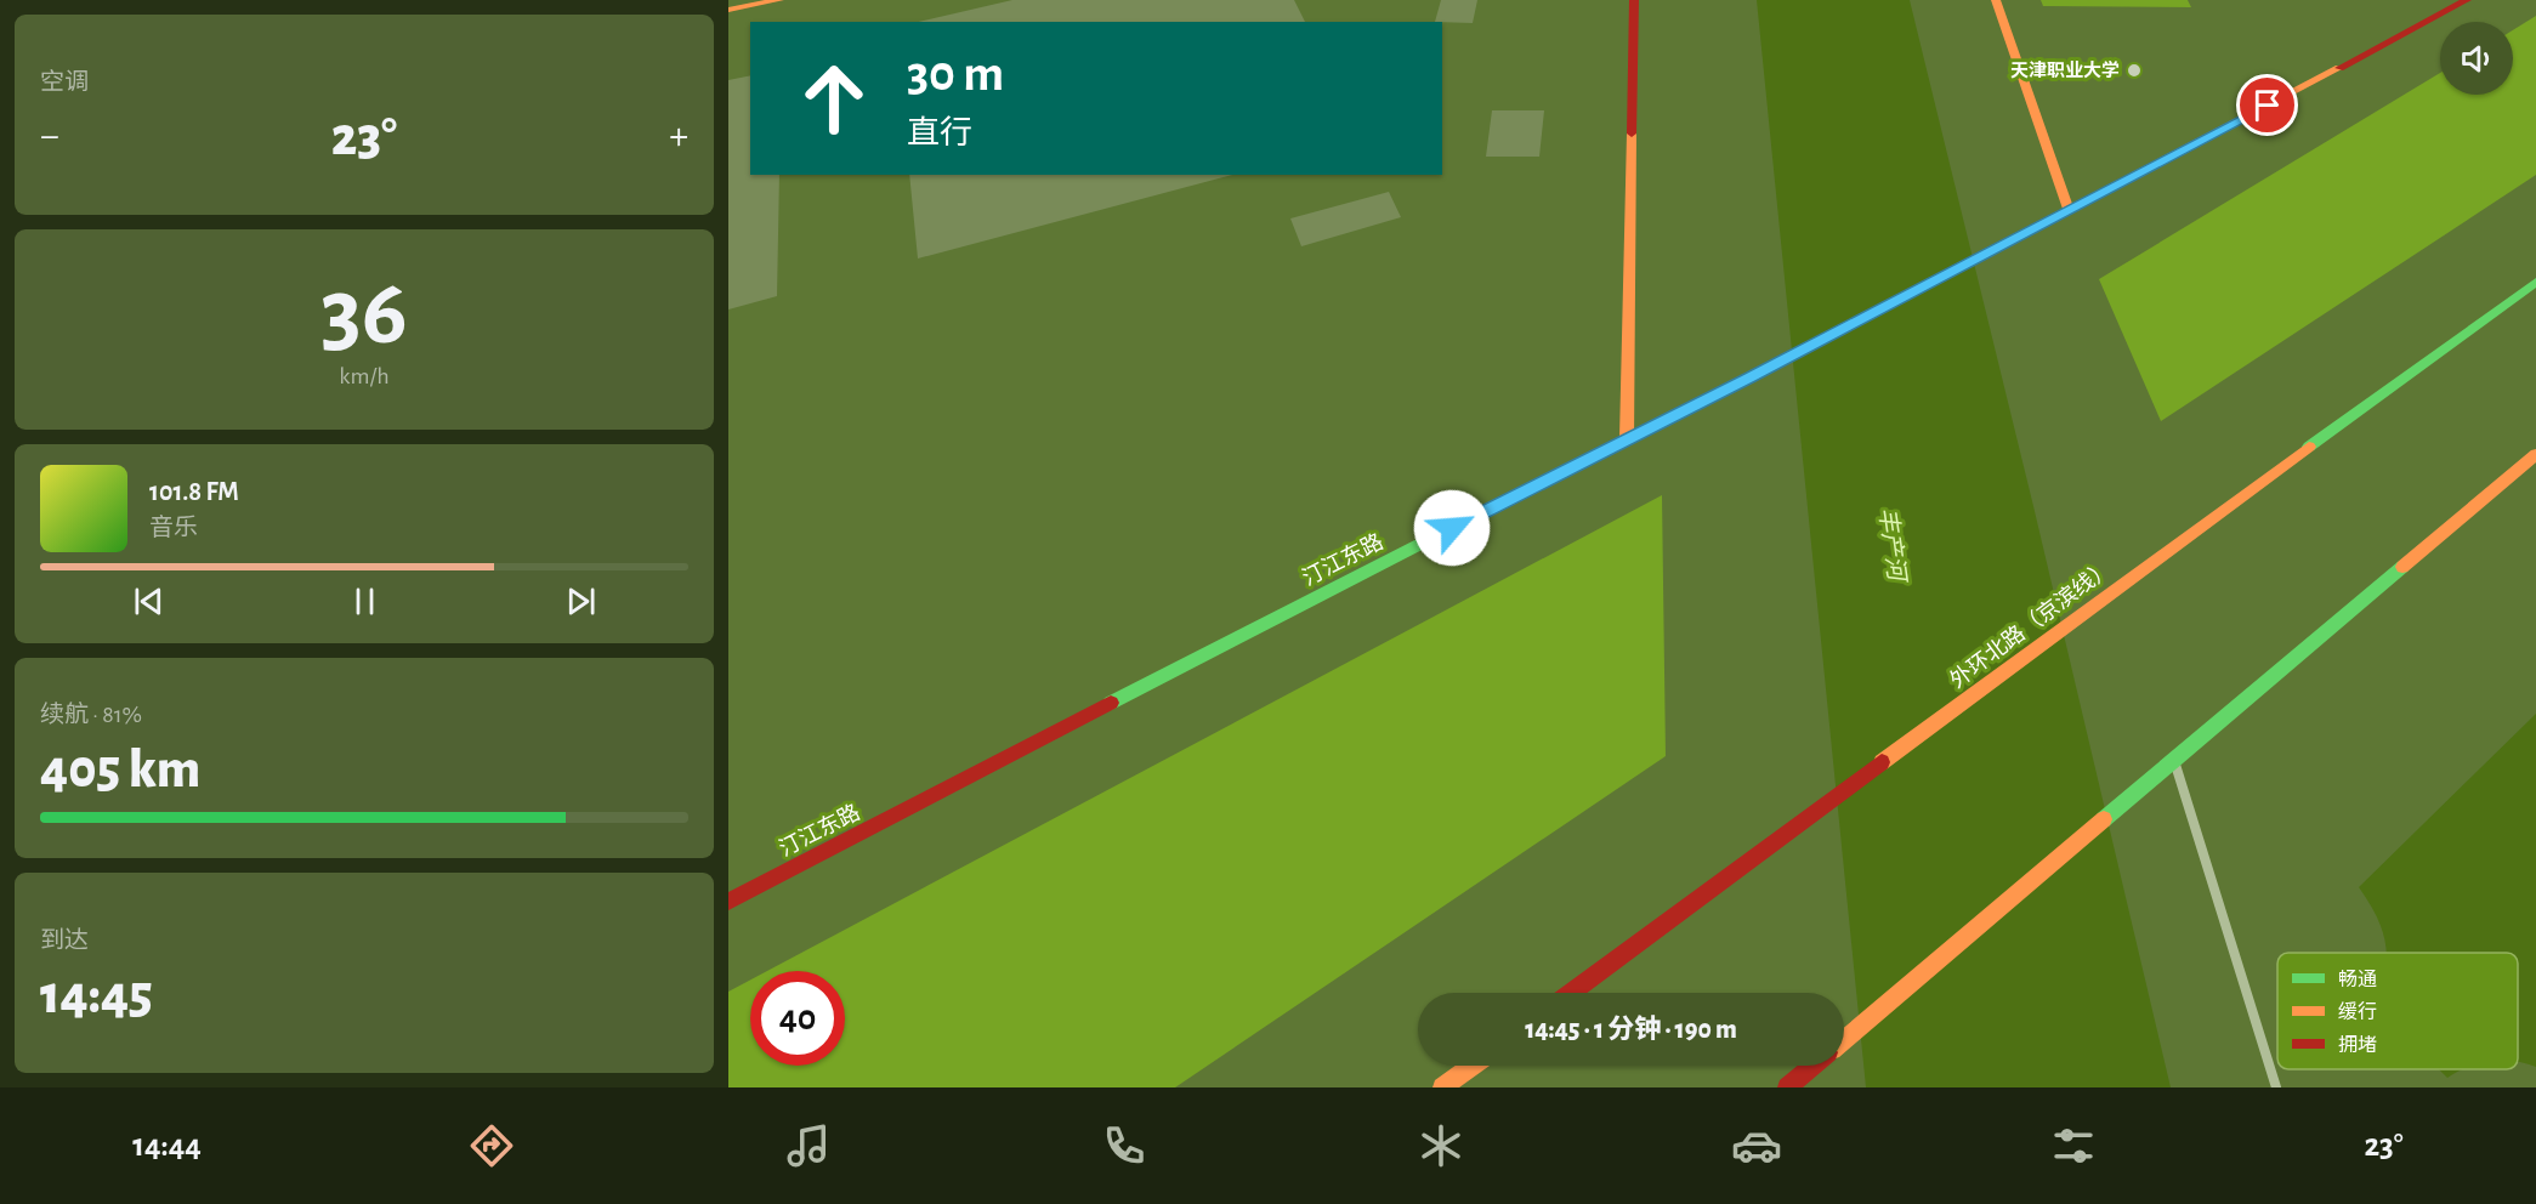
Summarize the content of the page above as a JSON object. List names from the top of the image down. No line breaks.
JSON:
{"streets":{"main road":["汀江东路","外环北路（京滨线）"]},"water":["丰产河"],"places":["天津职业大学"],"legend":["畅通","缓行","拥堵"],"page":{"tile":["空调",["36","km/h"],["续航 · 81%","405 km"],["到达","14:45"]],"turn":["30 m","直行"],"heat":["−","23°","+"],"song":["101.8 FM","音乐"],"limit":"40","trip":"14:45 · 1 分钟 · 190 m","tabs":["14:44","23°"]}}
